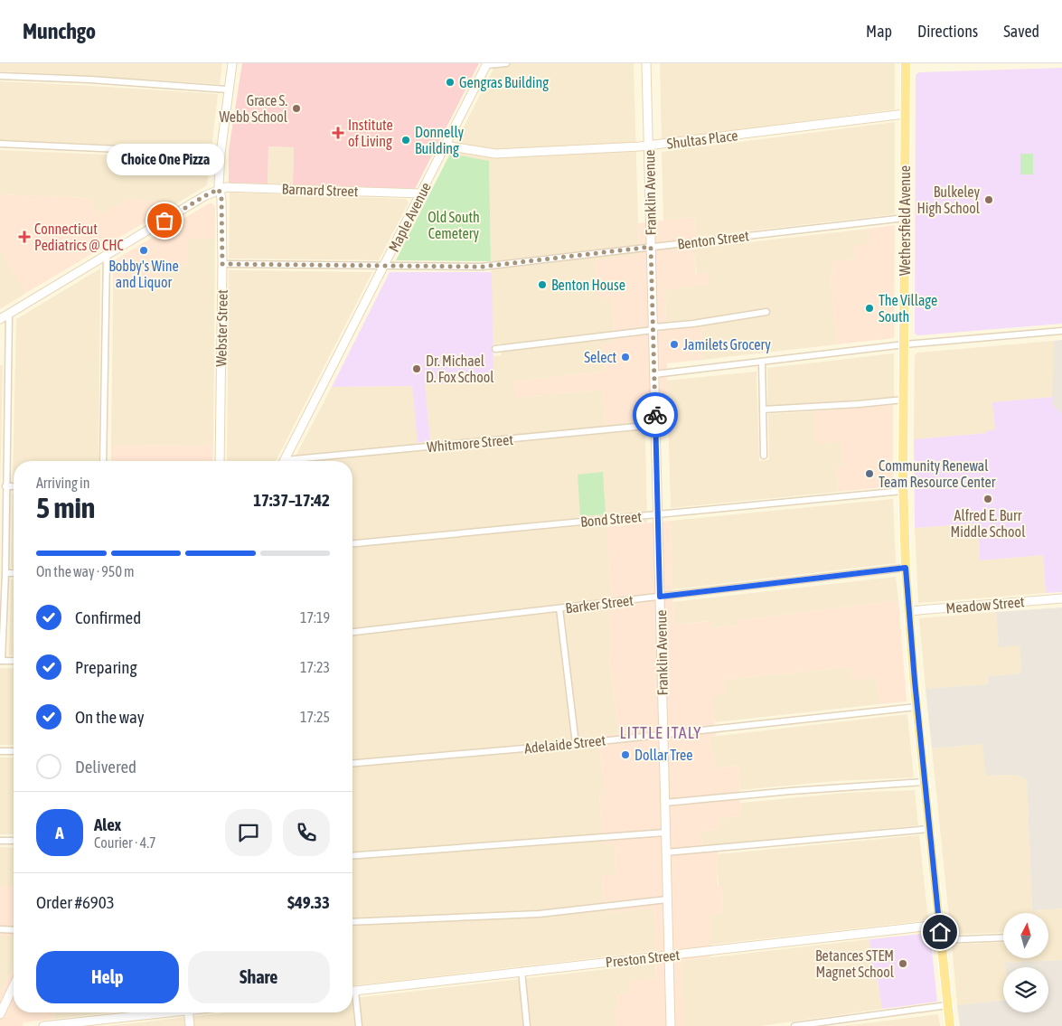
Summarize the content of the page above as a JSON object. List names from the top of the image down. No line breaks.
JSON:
{"streets":{"main road":["Shultas Place","Barnard Street","Franklin Avenue","Maple Avenue","Wethersfield Avenue","Webster Street","Meadow Street","Preston Street"],"street":["Benton Street","Whitmore Street","Bond Street","Barker Street","Adelaide Street"]},"crossings":[["Shultas Place","Franklin Avenue"],["Shultas Place","Maple Avenue"],["Shultas Place","Wethersfield Avenue"],["Barnard Street","Maple Avenue"],["Barnard Street","Webster Street"],["Franklin Avenue","Benton Street"],["Franklin Avenue","Whitmore Street"],["Franklin Avenue","Bond Street"],["Franklin Avenue","Barker Street"],["Franklin Avenue","Adelaide Street"],["Franklin Avenue","Preston Street"],["Maple Avenue","Benton Street"],["Wethersfield Avenue","Benton Street"],["Wethersfield Avenue","Bond Street"],["Wethersfield Avenue","Barker Street"],["Wethersfield Avenue","Meadow Street"],["Wethersfield Avenue","Adelaide Street"],["Wethersfield Avenue","Preston Street"],["Benton Street","Webster Street"]],"districts":["LITTLE ITALY"],"parks":["Old South Cemetery"],"places":{"other":["Gengras Building","Grace S. Webb School","Donnelly Building","Bulkeley High School","Choice One Pizza","Bobby's Wine and Liquor","Benton House","The Village South","Jamilets Grocery","Select","Dr. Michael D. Fox School","Community Renewal Team Resource Center","Alfred E. Burr Middle School","Dollar Tree","Betances STEM Magnet School"],"health":["Institute of Living","Connecticut Pediatrics @ CHC"]},"north":"top","page":{"header":"Munchgo","nav":["Map","Directions","Saved"],"bubble":"Choice One Pizza","heading":["5 min","Arriving in","17:37–17:42"],"panel":["Alex","Courier · 4.7","Order #6903","$49.33"],"bar":"On the way · 950 m","list":[["Confirmed","17:19"],["Preparing","17:23"],["On the way","17:25"],"Delivered"],"round":"A","buttons":["Help","Share"]}}
